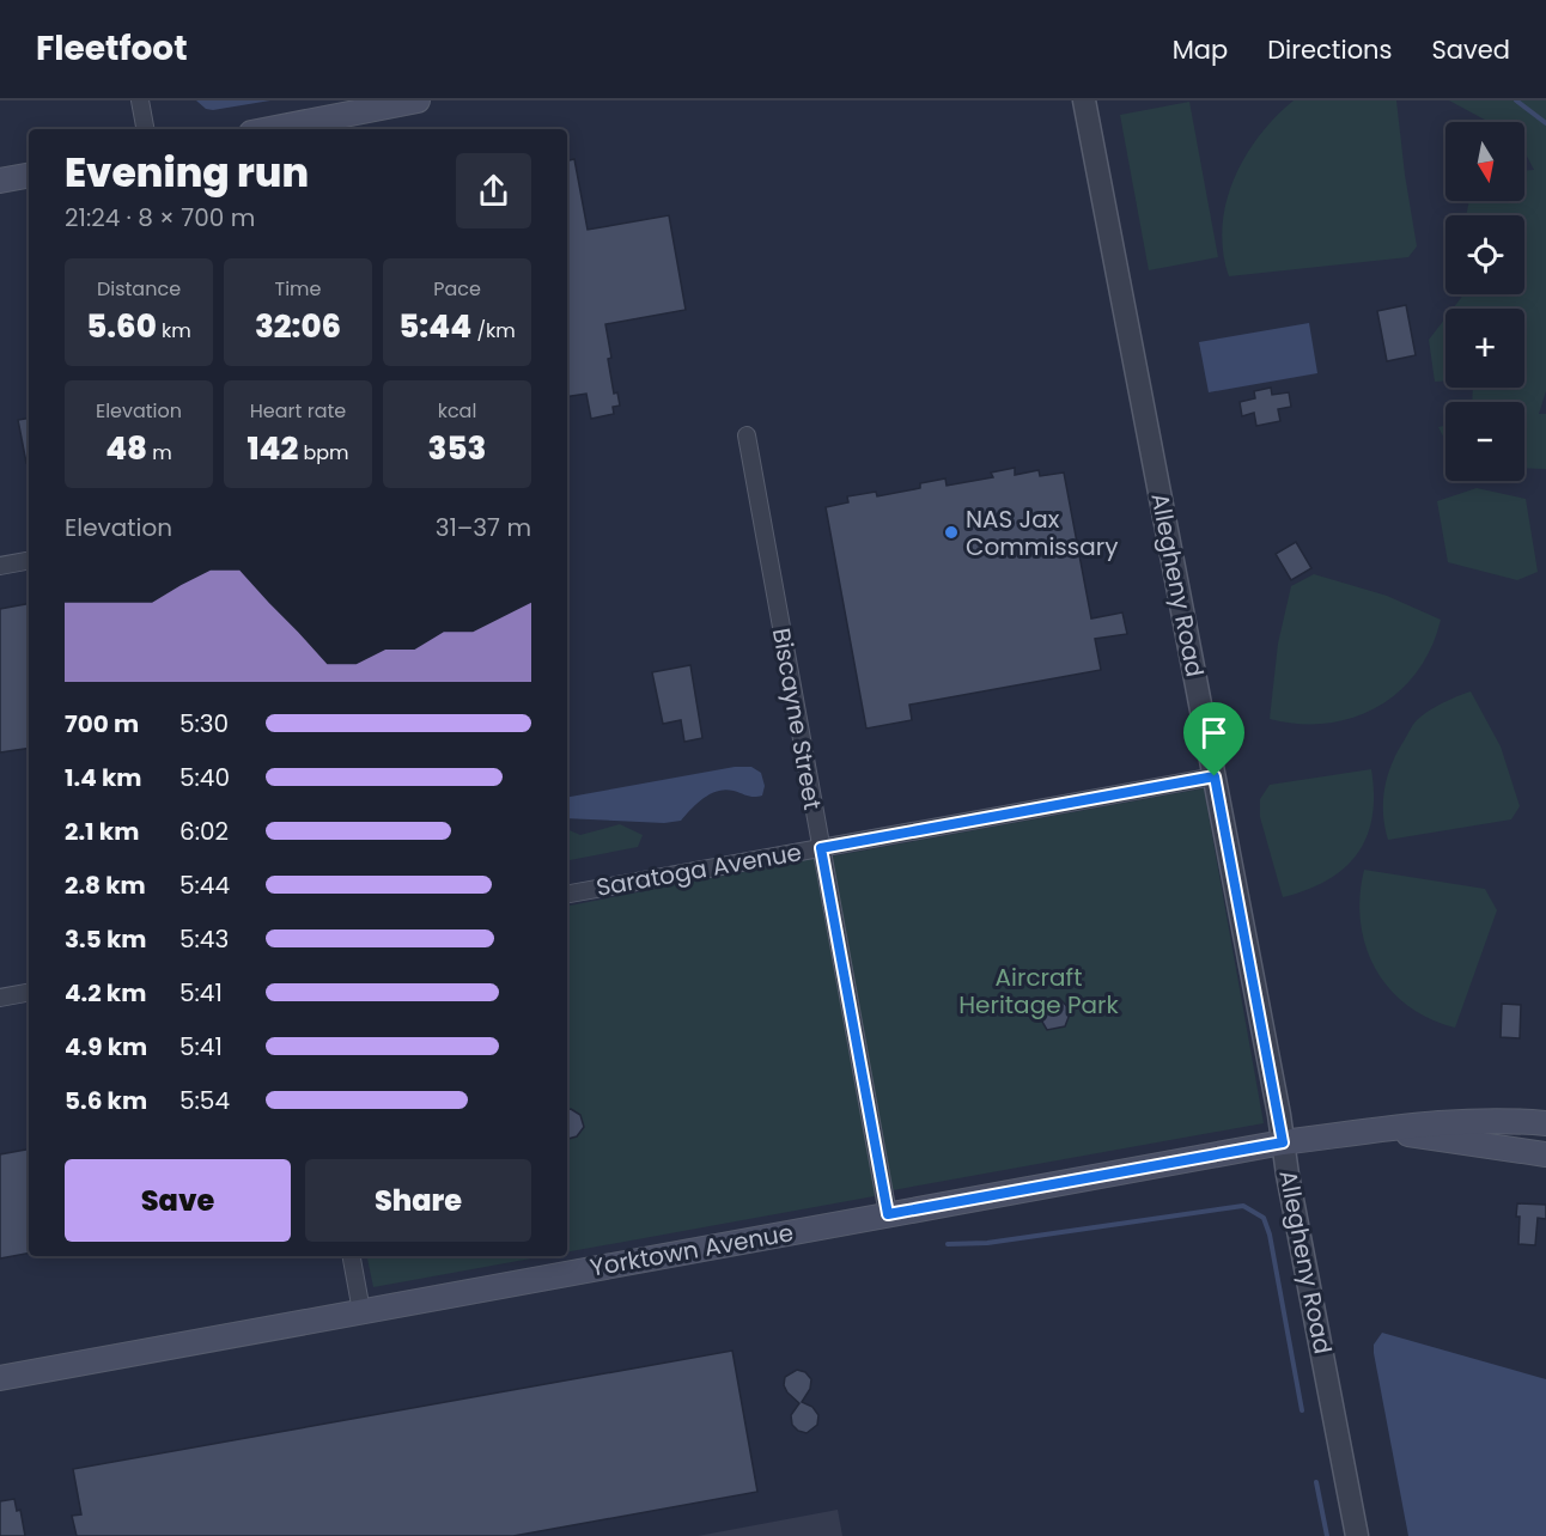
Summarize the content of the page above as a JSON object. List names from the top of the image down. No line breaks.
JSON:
{"streets":{"main road":["Yorktown Avenue"],"street":["Allegheny Road","Biscayne Street","Saratoga Avenue"]},"crossings":[["Allegheny Road","Saratoga Avenue"],["Allegheny Road","Yorktown Avenue"],["Biscayne Street","Saratoga Avenue"],["Biscayne Street","Yorktown Avenue"]],"parks":["Aircraft Heritage Park"],"places":["NAS Jax Commissary"],"north":"bottom","page":{"header":"Fleetfoot","nav":["Map","Directions","Saved"],"map_buttons":["+","−"],"heading":["Evening run","21:24 · 8 × 700 m"],"stats":[["Distance","5.60 km"],["Time","32:06"],["Pace","5:44 /km"],["Elevation","48 m"],["Heart rate","142 bpm"],["kcal","353"]],"chart":["Elevation","31–37 m"],"list":[{"name":"700 m","note":"5:30"},{"name":"1.4 km","note":"5:40"},{"name":"2.1 km","note":"6:02"},{"name":"2.8 km","note":"5:44"},{"name":"3.5 km","note":"5:43"},{"name":"4.2 km","note":"5:41"},{"name":"4.9 km","note":"5:41"},{"name":"5.6 km","note":"5:54"}],"buttons":["Save","Share"]}}
